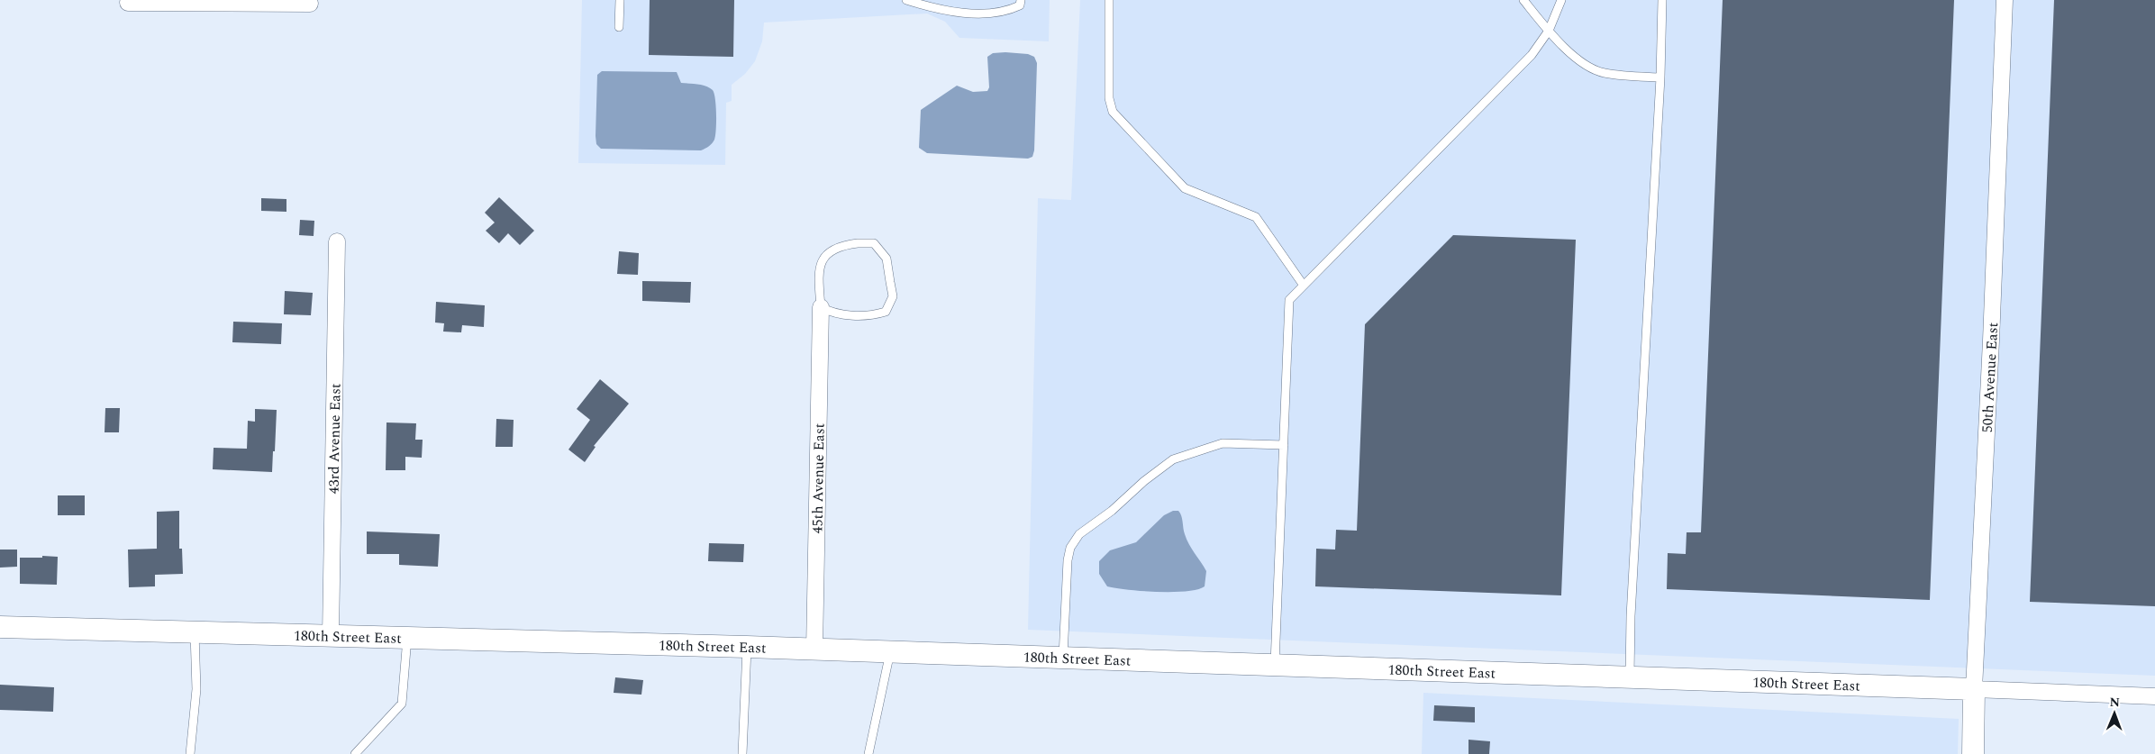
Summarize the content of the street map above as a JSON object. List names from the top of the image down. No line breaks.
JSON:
{"streets":{"street":["50th Avenue East","43rd Avenue East","45th Avenue East","180th Street East"]},"crossings":[["50th Avenue East","180th Street East"],["43rd Avenue East","180th Street East"],["45th Avenue East","180th Street East"]],"north":"top"}
